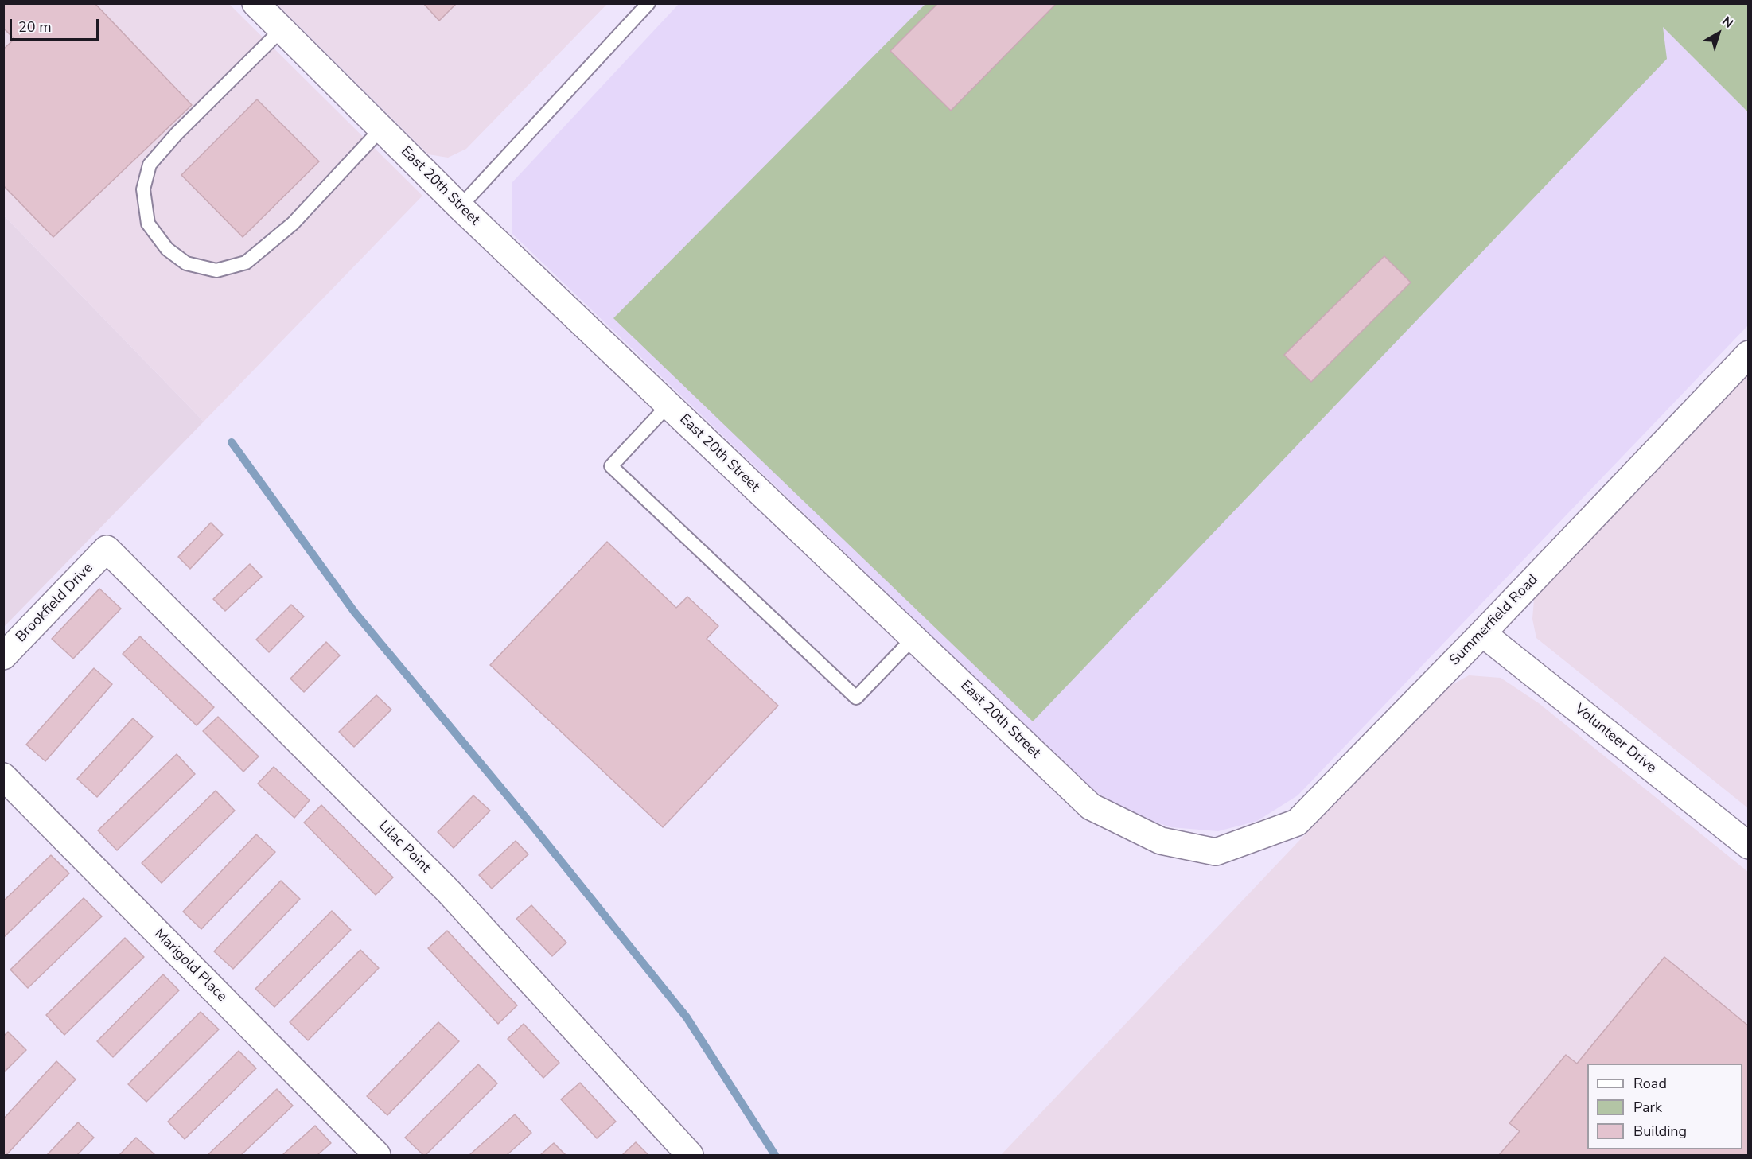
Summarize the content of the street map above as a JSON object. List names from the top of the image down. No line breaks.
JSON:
{"streets":{"street":["East 20th Street","Brookfield Drive","Summerfield Road","Volunteer Drive","Lilac Point","Marigold Place"]},"crossings":[["East 20th Street","Summerfield Road"],["Brookfield Drive","Lilac Point"],["Summerfield Road","Volunteer Drive"]],"legend":["Road","Park","Building"],"scale_bar":"20 m","north":"top right"}
